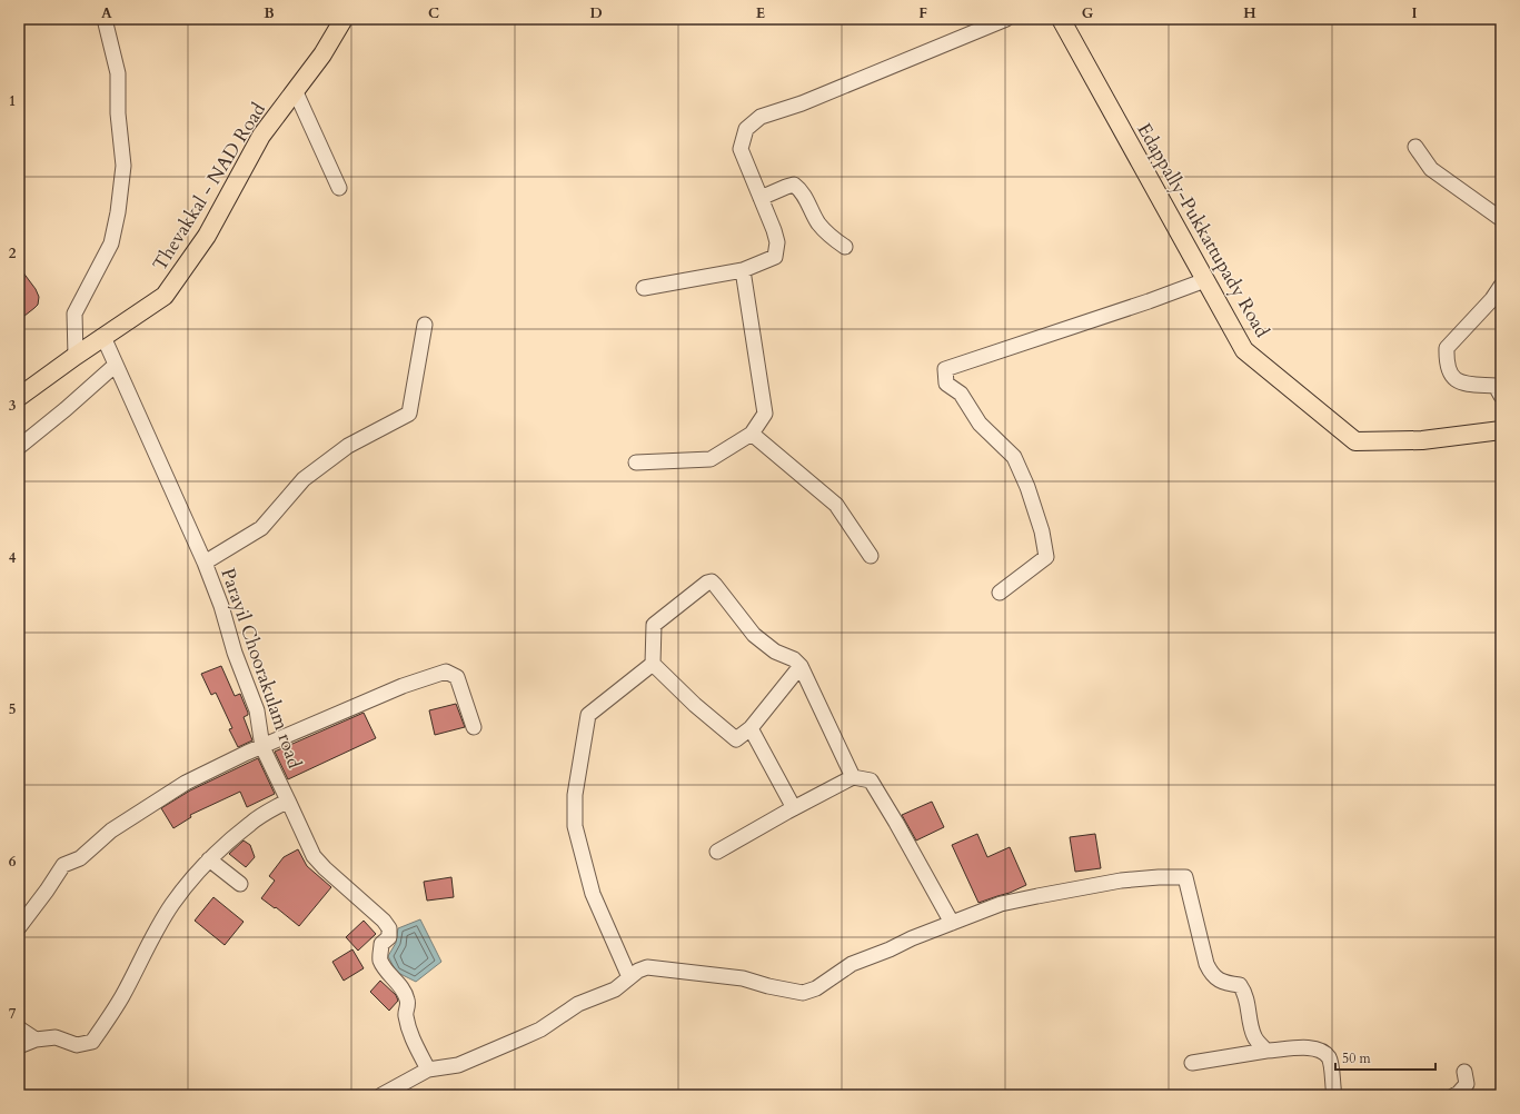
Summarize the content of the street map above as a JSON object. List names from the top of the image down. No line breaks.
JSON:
{"streets":{"main road":["Thevakkal - NAD Road","Edappally-Pukkattupady Road"],"street":["Parayil Choorakulam road"]},"crossings":[["Thevakkal - NAD Road","Parayil Choorakulam road"]],"scale_bar":"50 m","grid":{"columns":["A","B","C","D","E","F","G","H","I"],"rows":["1","2","3","4","5","6","7"]}}
